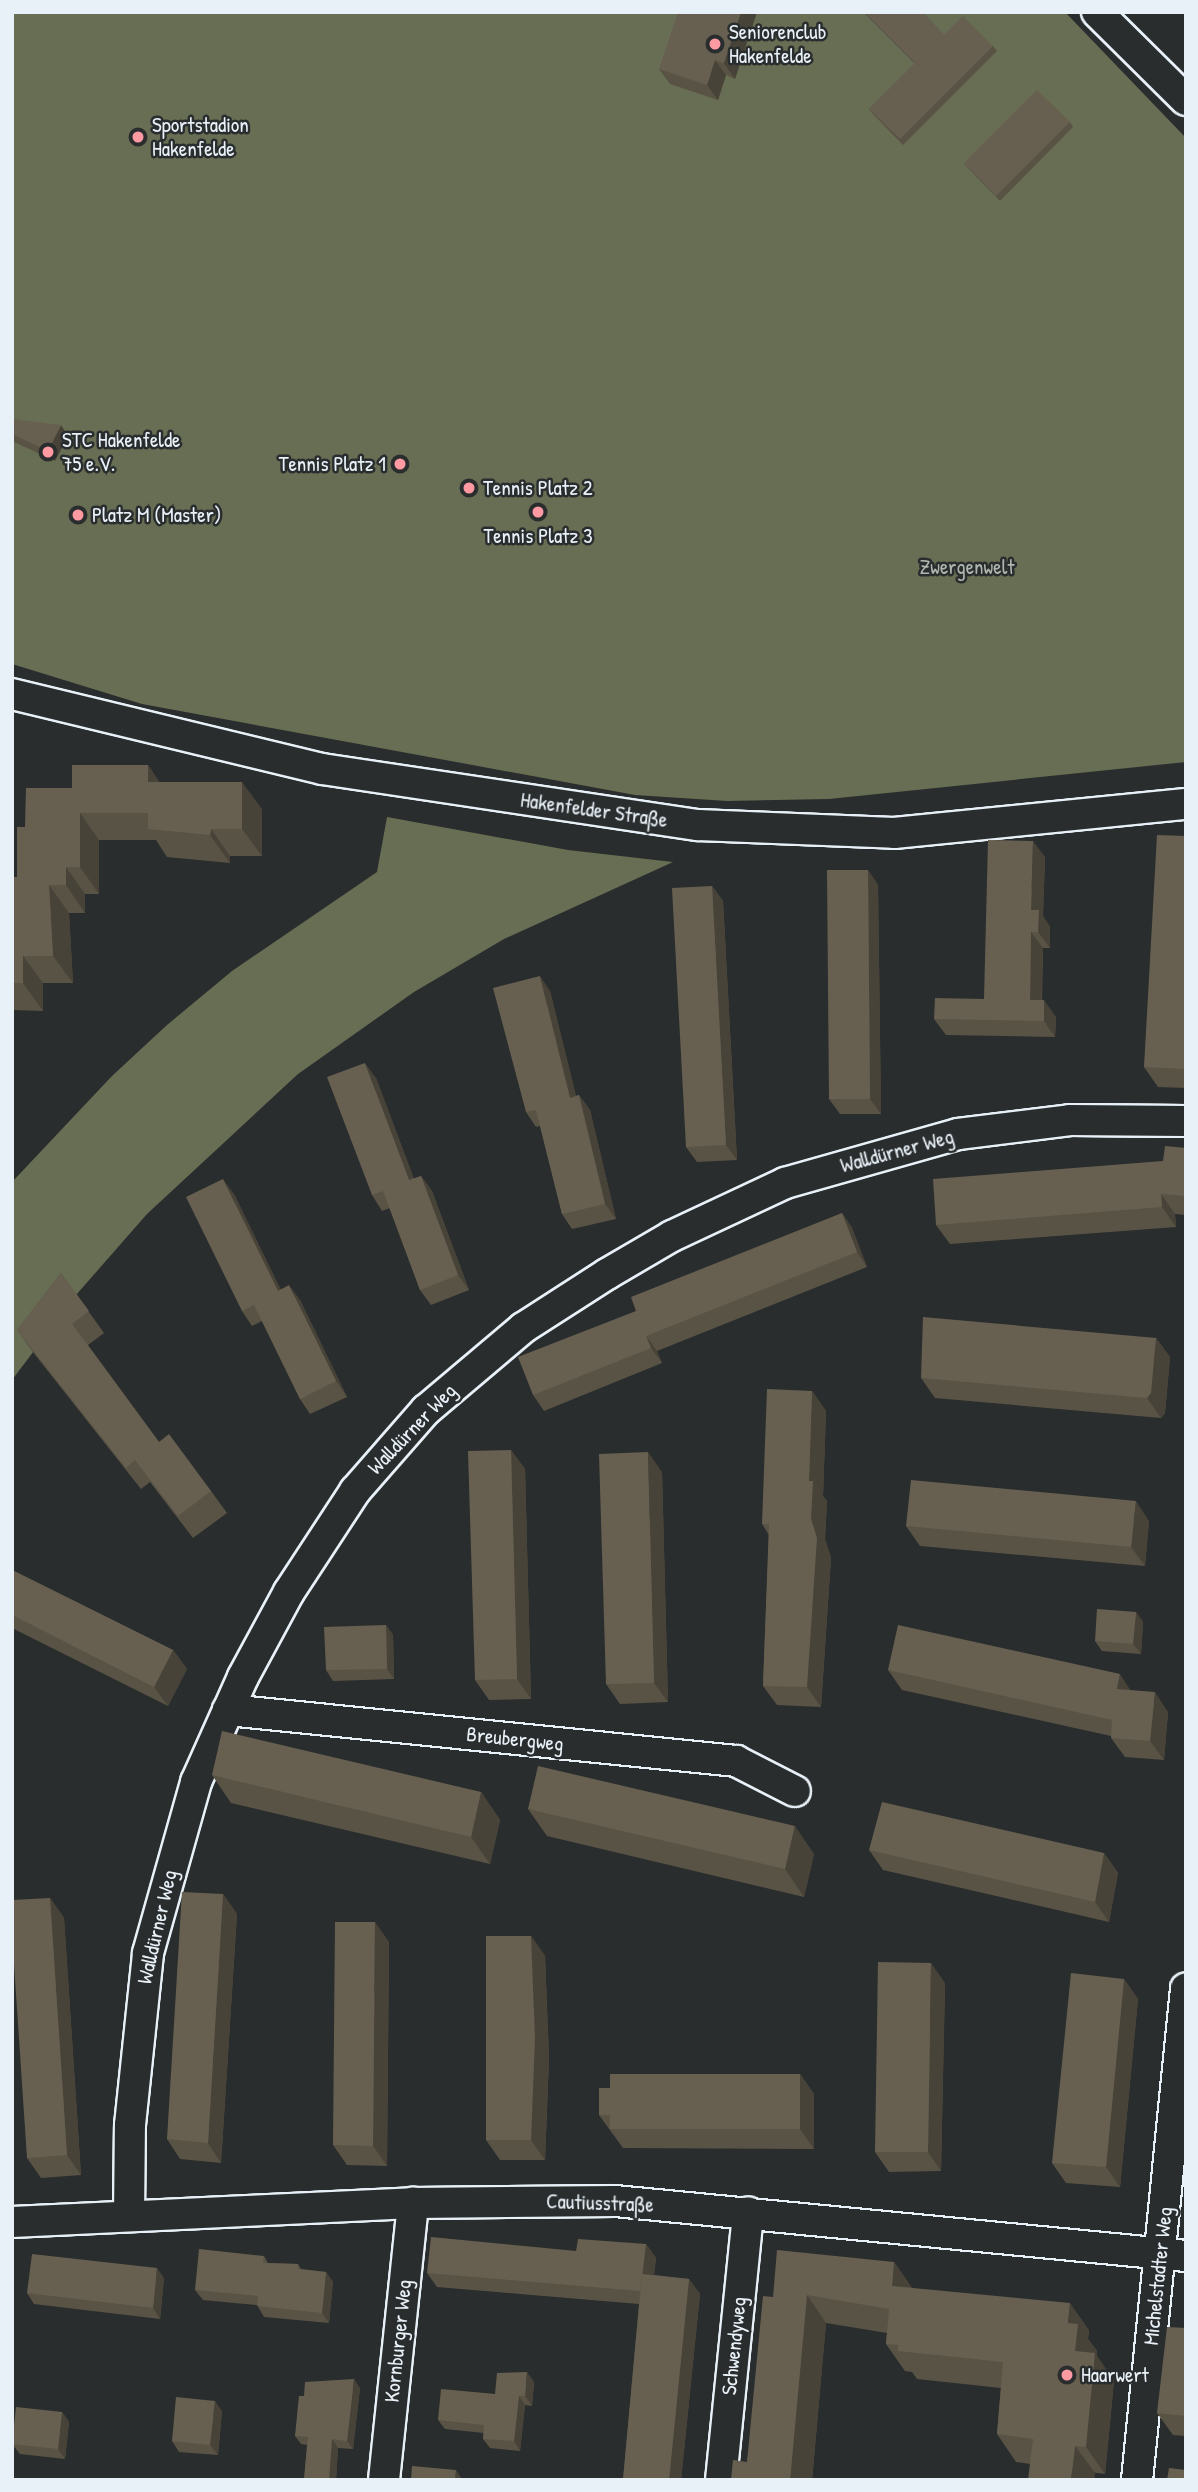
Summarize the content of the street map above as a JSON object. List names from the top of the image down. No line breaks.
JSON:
{"streets":{"street":["Hakenfelder Straße","Walldürner Weg","Breubergweg","Cautiusstraße","Michelstadter Weg","Kornburger Weg","Schwendyweg"]},"crossings":[["Walldürner Weg","Breubergweg"],["Walldürner Weg","Cautiusstraße"],["Cautiusstraße","Michelstadter Weg"],["Cautiusstraße","Kornburger Weg"],["Cautiusstraße","Schwendyweg"]],"parks":["Zwergenwelt"],"places":["Seniorenclub Hakenfelde","Sportstadion Hakenfelde","STC Hakenfelde 75 e.V.","Tennis Platz 1","Tennis Platz 2","Tennis Platz 3","Platz M (Master)","Haarwert"]}
